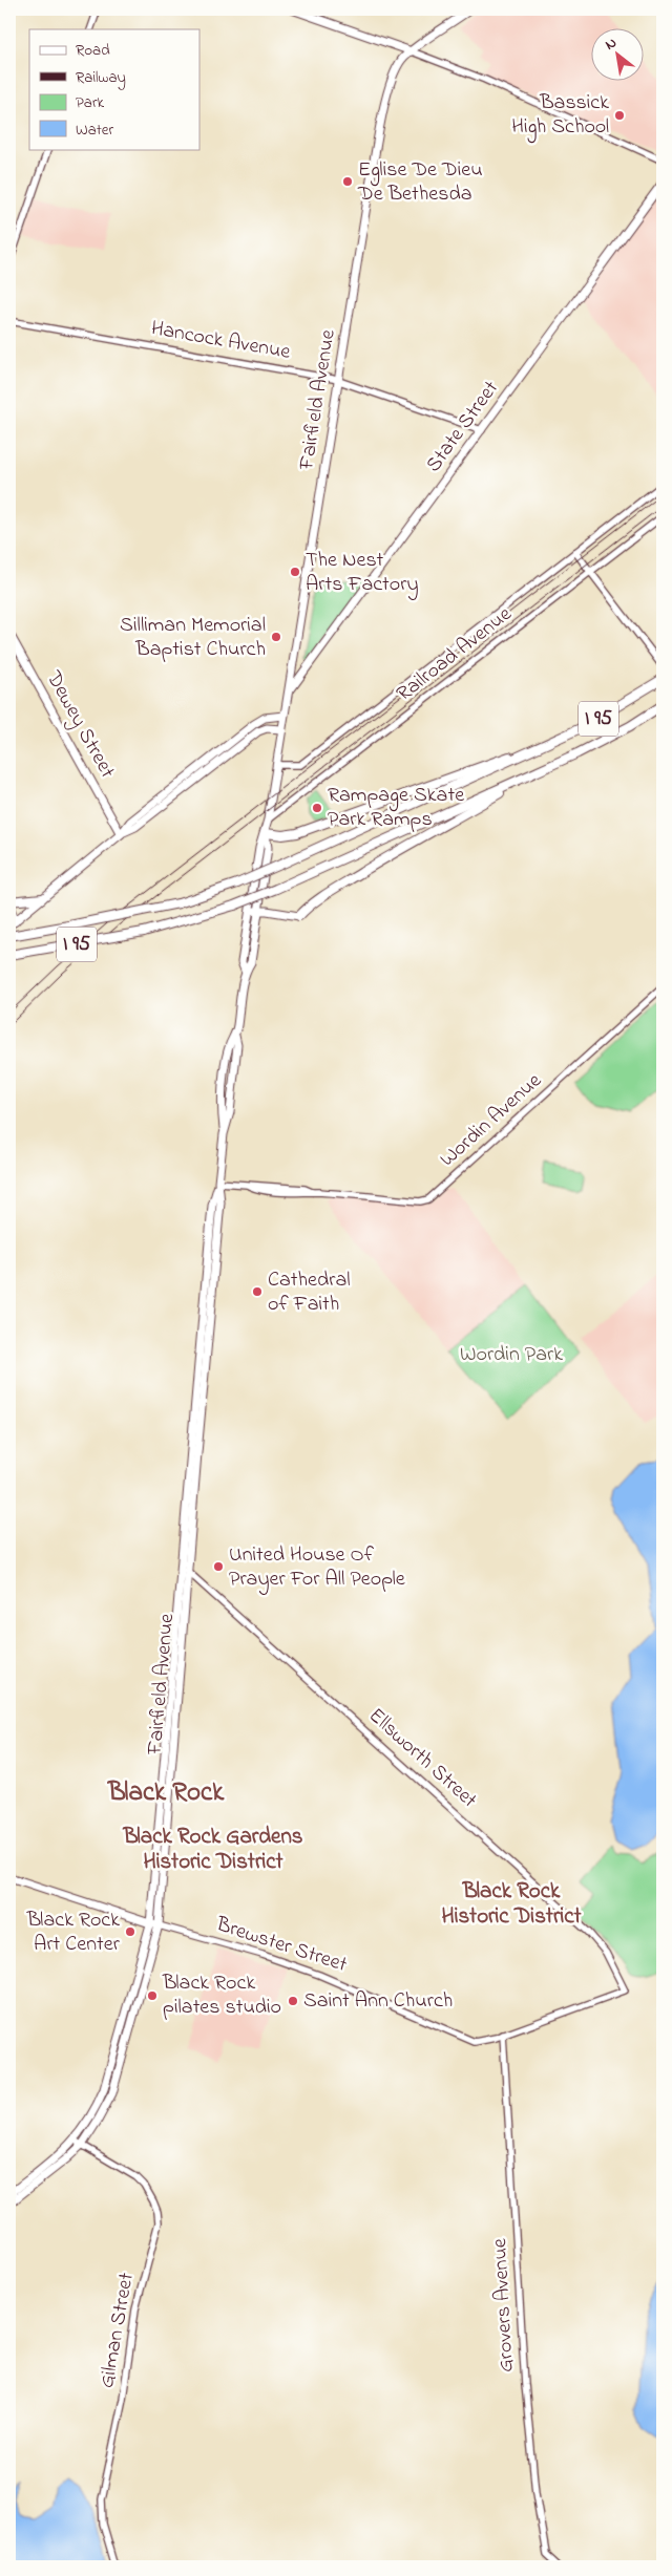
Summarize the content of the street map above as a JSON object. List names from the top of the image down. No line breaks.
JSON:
{"streets":{"highway":["I 95"],"main road":["Fairfield Avenue","State Street","Dewey Street","Brewster Street"],"street":["Hancock Avenue","Railroad Avenue","Wordin Avenue","Ellsworth Street","Grovers Avenue","Gilman Street"]},"crossings":[["Hancock Avenue","Fairfield Avenue"],["Hancock Avenue","State Street"],["Fairfield Avenue","State Street"],["Fairfield Avenue","Railroad Avenue"],["Fairfield Avenue","Wordin Avenue"],["Fairfield Avenue","Ellsworth Street"],["Fairfield Avenue","Brewster Street"],["Fairfield Avenue","Gilman Street"],["Ellsworth Street","Brewster Street"],["Brewster Street","Grovers Avenue"]],"districts":["Black Rock","Black Rock Gardens Historic District","Black Rock Historic District"],"parks":["Wordin Park"],"places":["Bassick High School","Eglise De Dieu De Bethesda","The Nest Arts Factory","Silliman Memorial Baptist Church","Rampage Skate Park Ramps","Cathedral of Faith","United House Of Prayer For All People","Black Rock Art Center","Black Rock pilates studio","Saint Ann Church"],"legend":["Road","Railway","Park","Water"],"north":"top left"}
